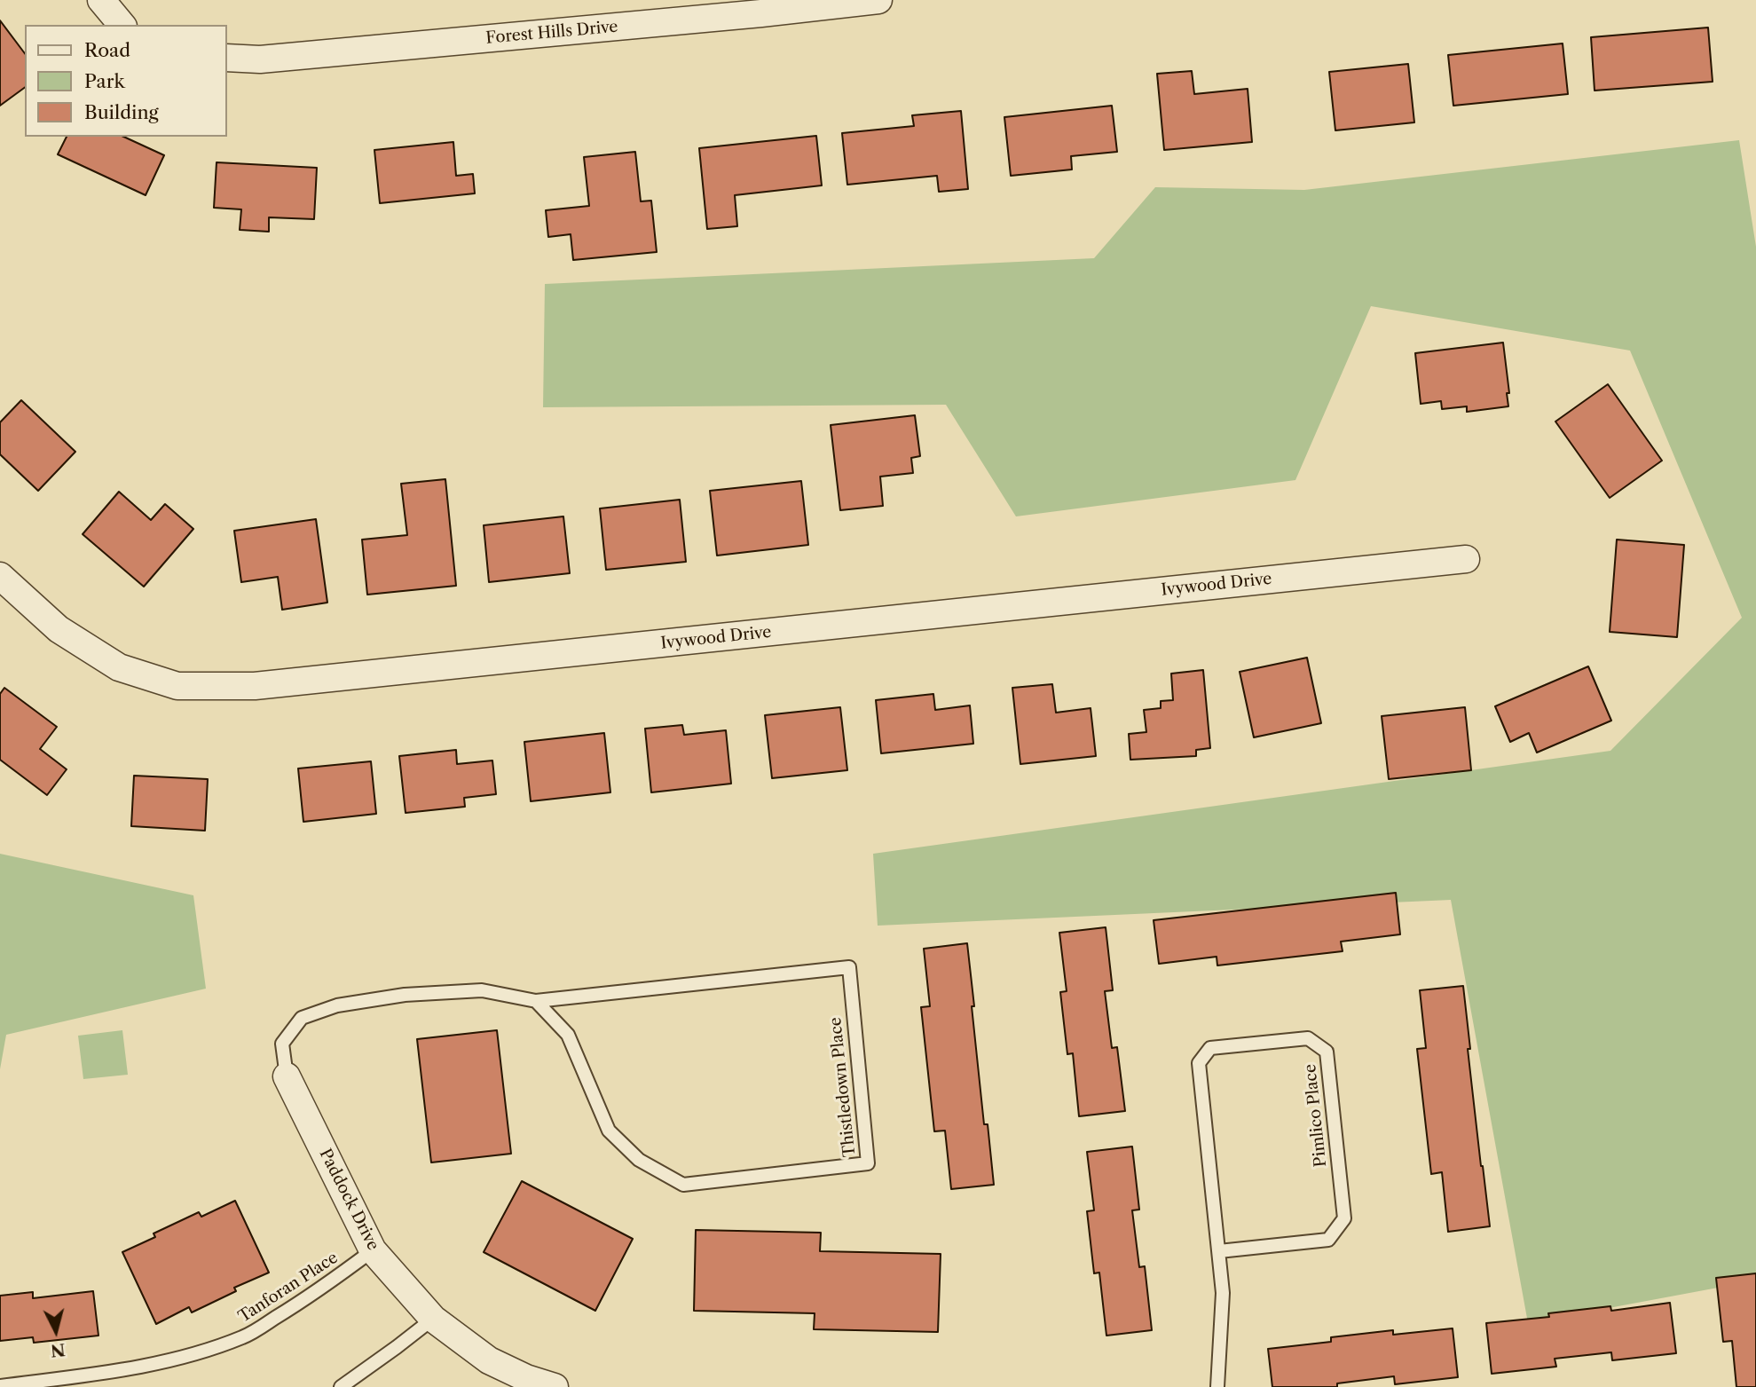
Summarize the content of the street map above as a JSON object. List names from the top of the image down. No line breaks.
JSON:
{"streets":{"street":["Forest Hills Drive","Ivywood Drive","Paddock Drive"],"lane":["Thistledown Place","Pimlico Place","Tanforan Place"]},"crossings":[["Thistledown Place","Paddock Drive"],["Paddock Drive","Tanforan Place"]],"legend":["Road","Park","Building"],"north":"bottom"}
